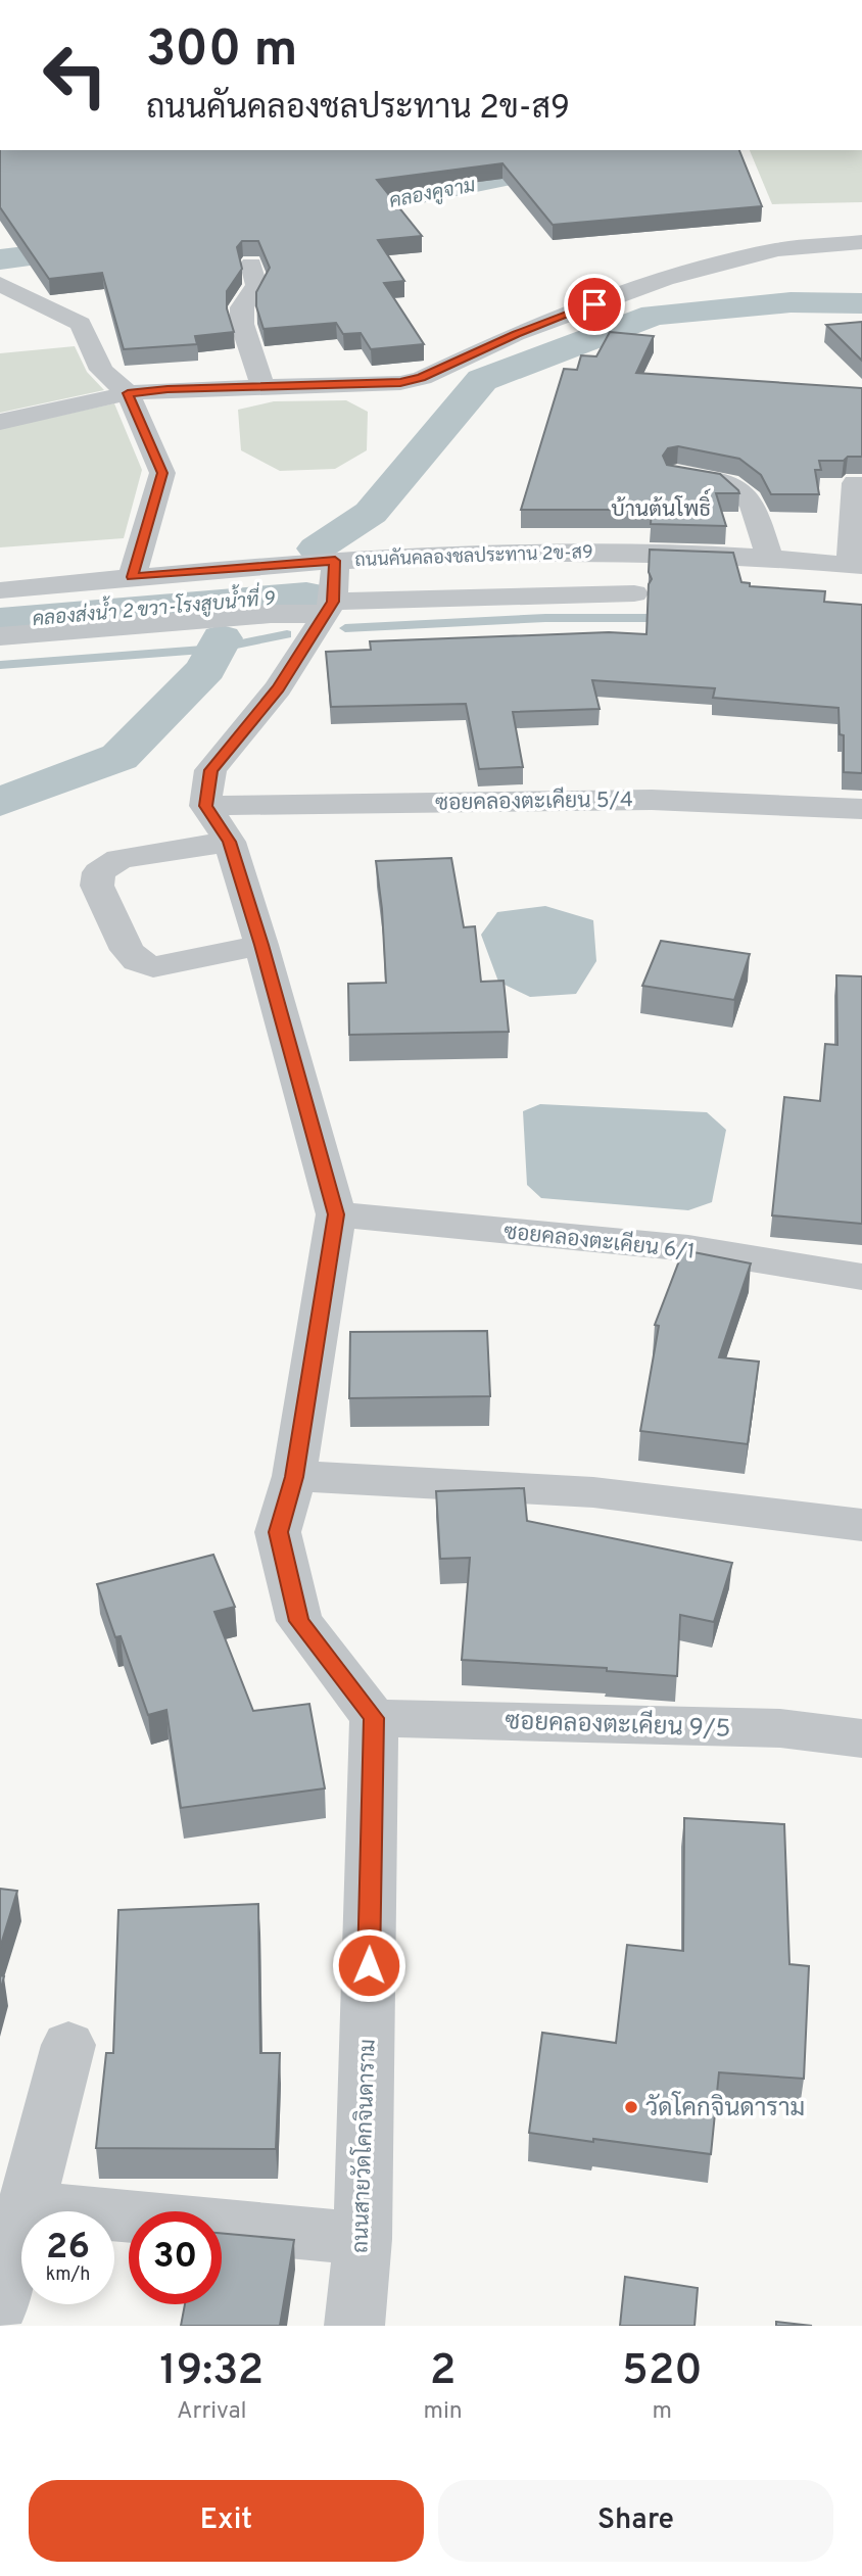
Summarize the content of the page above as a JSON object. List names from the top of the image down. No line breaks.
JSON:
{"streets":{"street":["ถนนคันคลองชลประทาน 2ข-ส9","ซอยคลองตะเคียน 5/4","ซอยคลองตะเคียน 6/1","ซอยคลองตะเคียน 9/5","ถนนสายวัดโคกจินดาราม"]},"crossings":[["ซอยคลองตะเคียน 9/5","ถนนสายวัดโคกจินดาราม"]],"districts":["บ้านต้นโพธิ์"],"water":["คลองคูจาม","คลองส่งน้ำ 2 ขวา-โรงสูบน้ำที่ 9"],"places":["วัดโคกจินดาราม"],"page":{"turn":["300 m","ถนนคันคลองชลประทาน 2ข-ส9"],"speed":"26 km/h","limit":"30","eta":["19:32","Arrival","2","min","520","m"],"buttons":["Exit","Share"]}}
